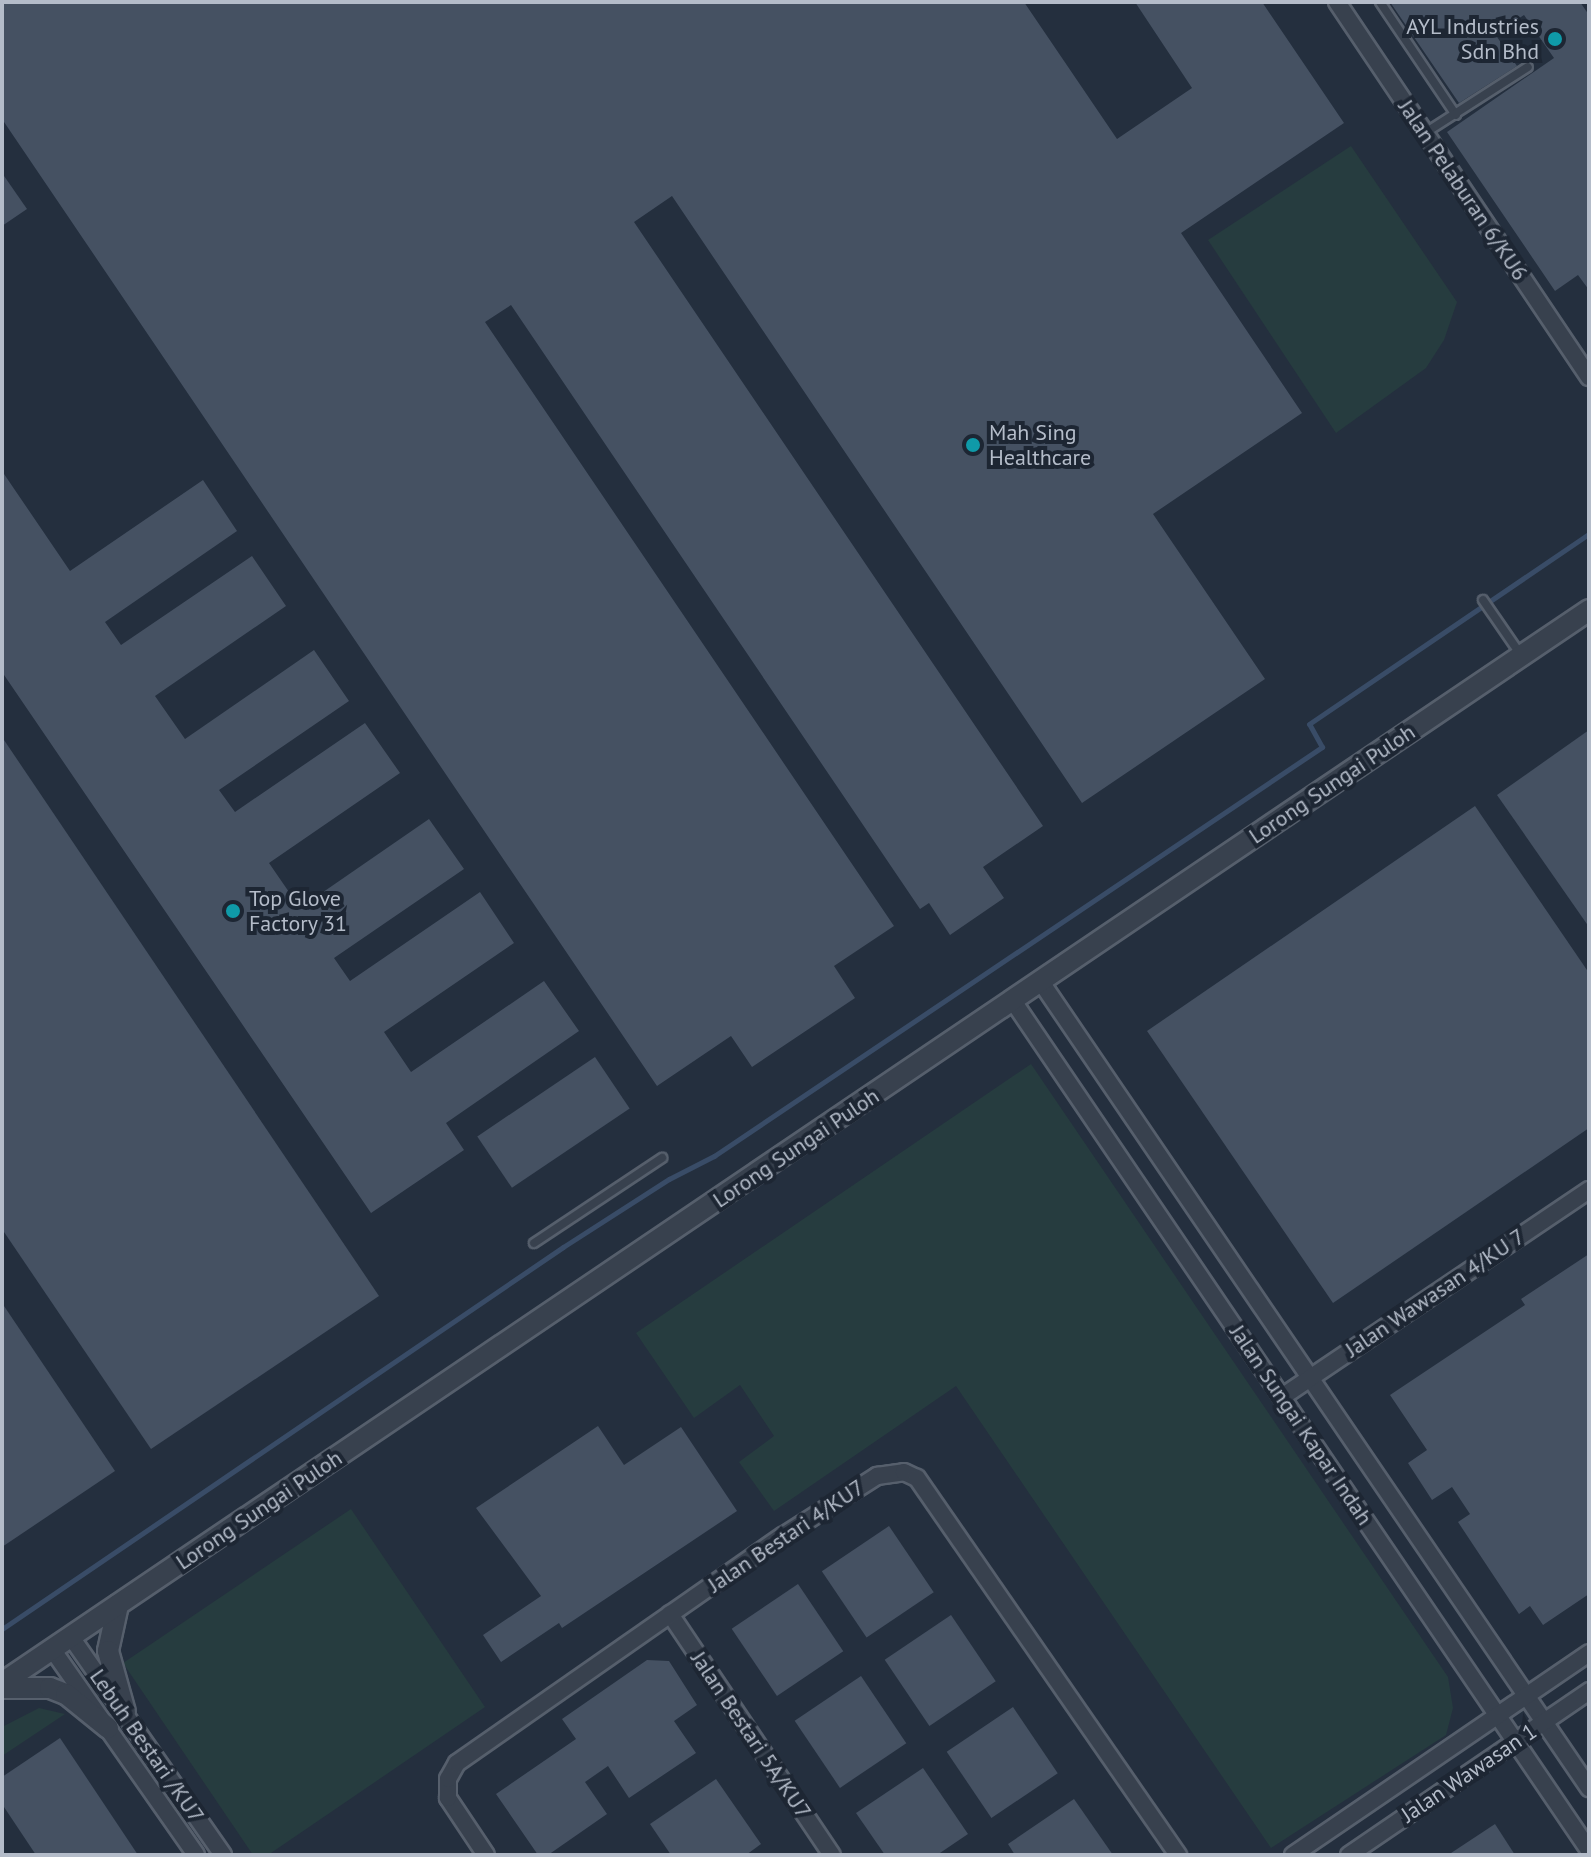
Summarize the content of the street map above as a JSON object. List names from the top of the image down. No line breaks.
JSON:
{"streets":{"street":["Jalan Pelaburan 6/KU6","Lorong Sungai Puloh","Jalan Wawasan 4/KU 7","Jalan Sungai Kapar Indah","Jalan Bestari 4/KU7","Jalan Bestari 5A/KU7","Lebuh Bestari /KU7","Jalan Wawasan 1"]},"crossings":[["Lorong Sungai Puloh","Jalan Sungai Kapar Indah"],["Lorong Sungai Puloh","Lebuh Bestari /KU7"],["Jalan Wawasan 4/KU 7","Jalan Sungai Kapar Indah"],["Jalan Sungai Kapar Indah","Jalan Wawasan 1"],["Jalan Bestari 4/KU7","Jalan Bestari 5A/KU7"]],"places":["AYL Industries Sdn Bhd","Mah Sing Healthcare","Top Glove Factory 31"]}
